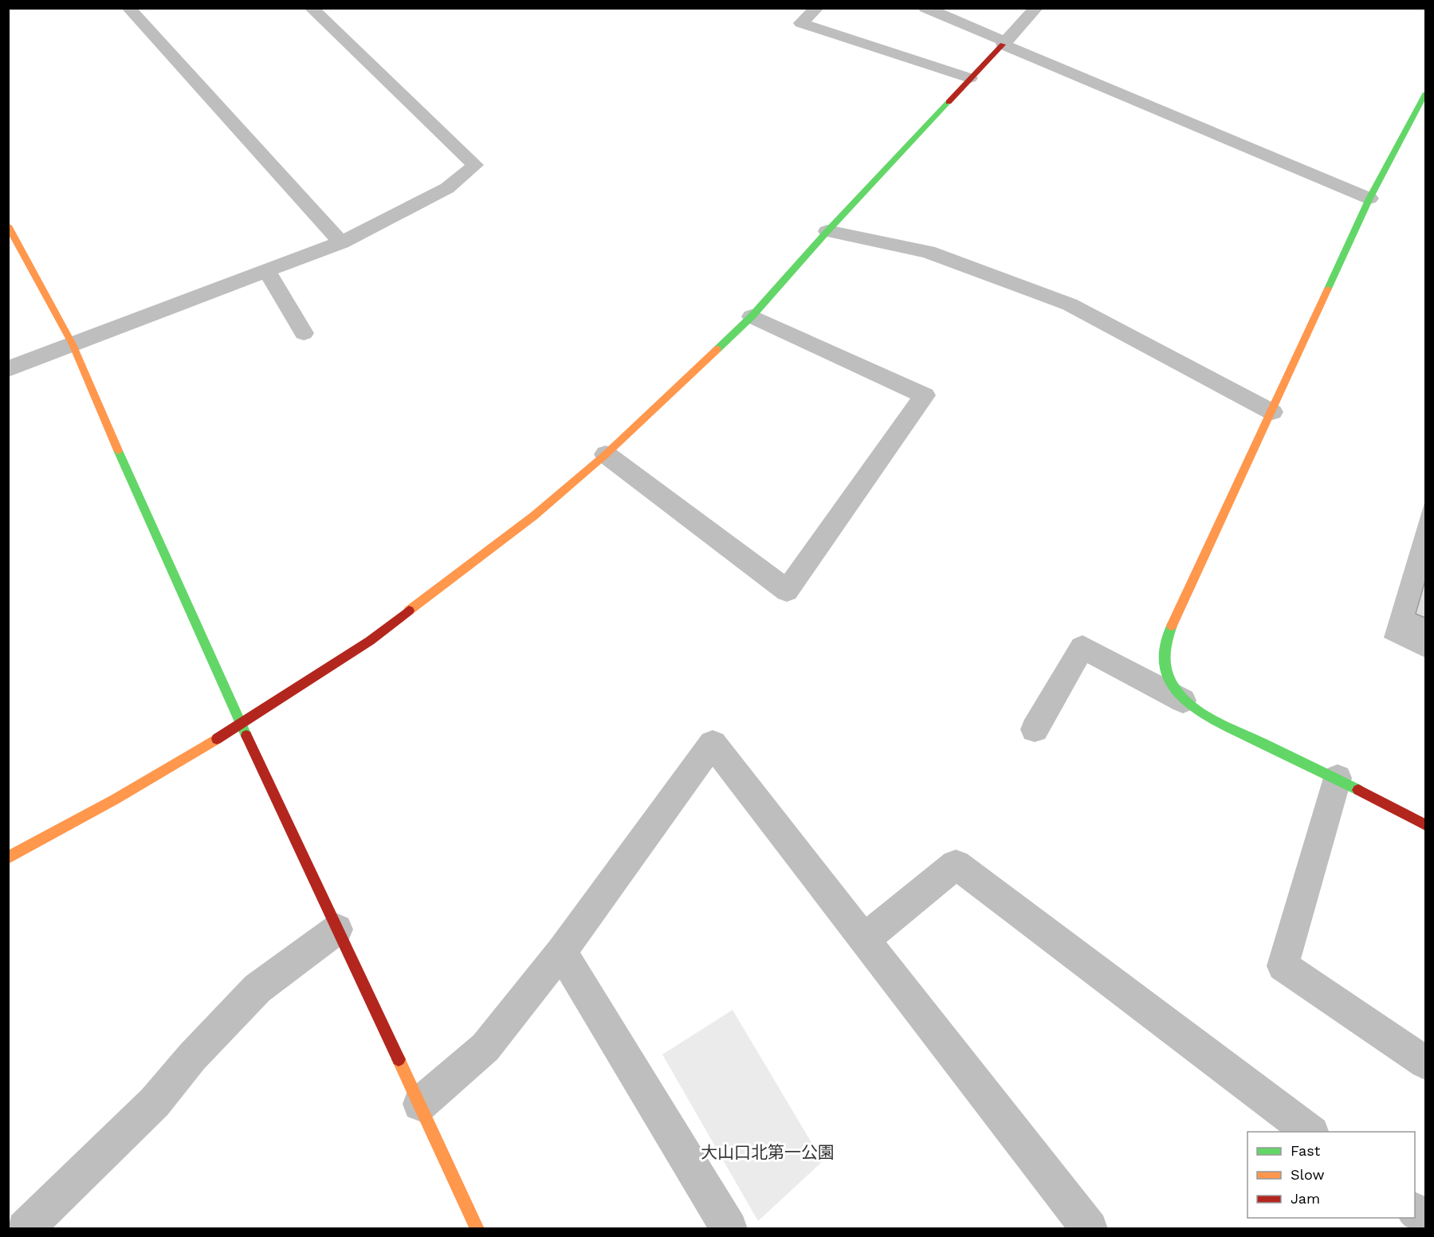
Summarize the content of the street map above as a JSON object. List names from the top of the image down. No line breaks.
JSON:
{"parks":["大山口北第一公園"],"legend":["Fast","Slow","Jam"]}
